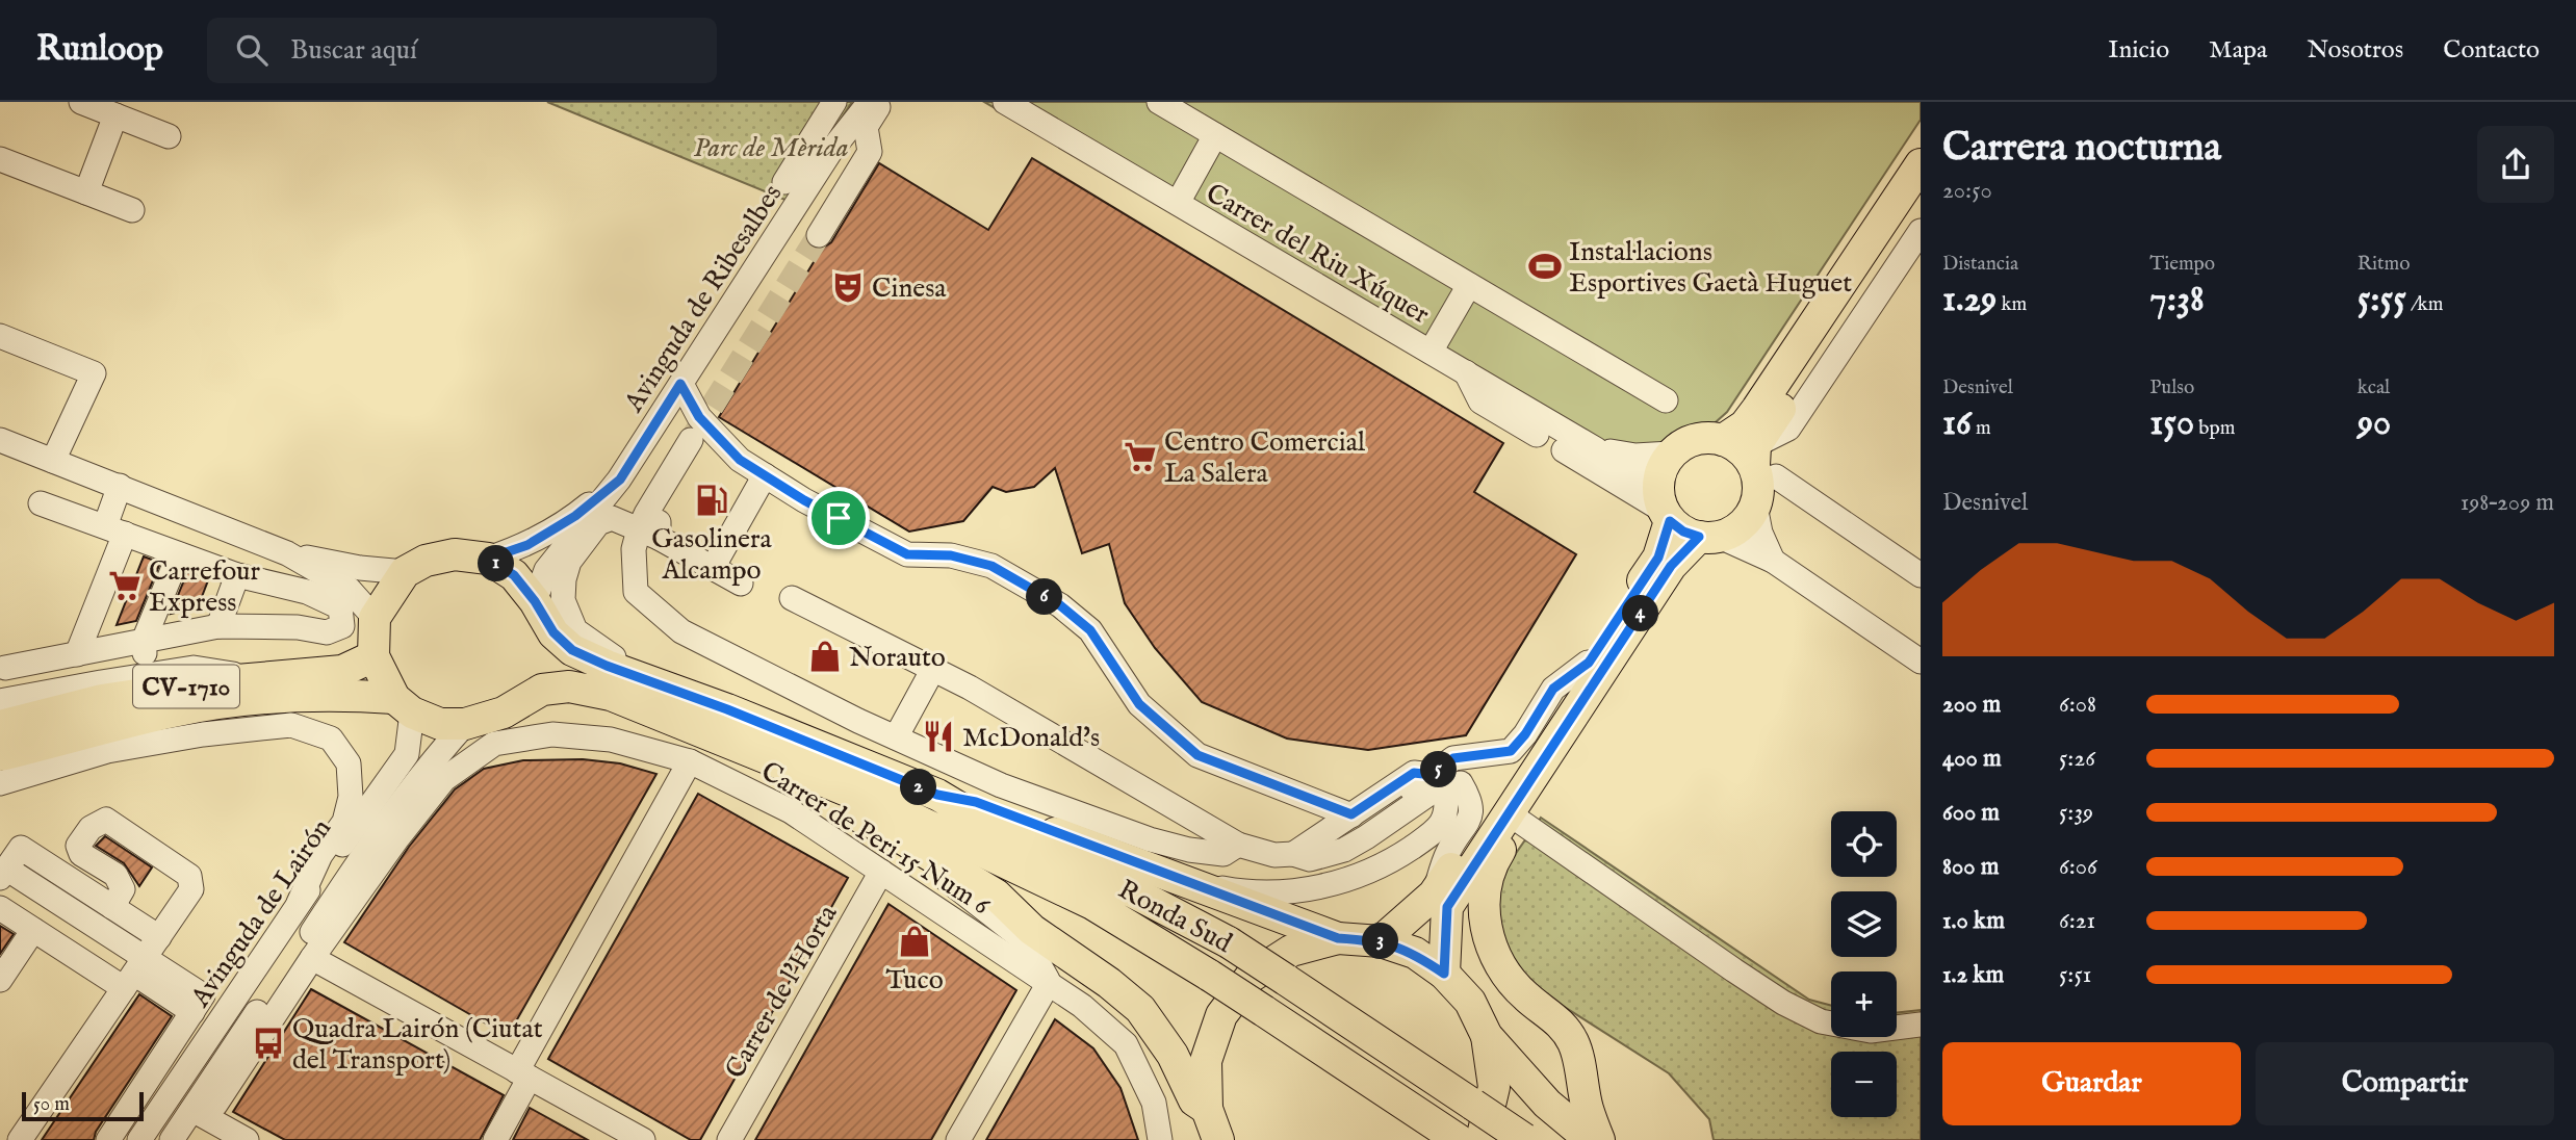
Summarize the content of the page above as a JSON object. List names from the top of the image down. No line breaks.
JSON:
{"streets":{"main road":["CV-1710","Ronda Sud"],"street":["Carrer del Riu Xúquer","Avinguda de Ribesalbes","Carrer de Peri 15 Num 6","Avinguda de Lairón","Carrer de l'Horta"]},"crossings":[["Avinguda de Ribesalbes","Ronda Sud"],["CV-1710","Avinguda de Lairón"],["Carrer de Peri 15 Num 6","Avinguda de Lairón"],["Carrer de Peri 15 Num 6","Carrer de l'Horta"],["Avinguda de Lairón","Ronda Sud"]],"parks":["Parc de Mèrida"],"places":{"sports":["Instal·lacions Esportives Gaetà Huguet"],"theatre":["Cinesa"],"supermarket":["Centro Comercial La Salera","Carrefour Express"],"fuel station":["Gasolinera Alcampo"],"shop":["Norauto","Tuco"],"restaurant":["McDonald's"],"bus stop":["Quadra Lairón (Ciutat del Transport)"]},"scale_bar":"50 m","page":{"header":"Runloop","search":"Buscar aquí","nav":["Inicio","Mapa","Nosotros","Contacto"],"heading":["Carrera nocturna","20:50"],"stats":[["Distancia","1.29 km"],["Tiempo","7:38"],["Ritmo","5:55 /km"],["Desnivel","16 m"],["Pulso","150 bpm"],["kcal","90"]],"chart":["Desnivel","198–209 m"],"pins":["1","6","4","5","2","3"],"list":[{"name":"200 m","note":"6:08"},{"name":"400 m","note":"5:26"},{"name":"600 m","note":"5:39"},{"name":"800 m","note":"6:06"},{"name":"1.0 km","note":"6:21"},{"name":"1.2 km","note":"5:51"}],"map_buttons":["+","−"],"buttons":["Guardar","Compartir"],"scale":"50 m"}}
